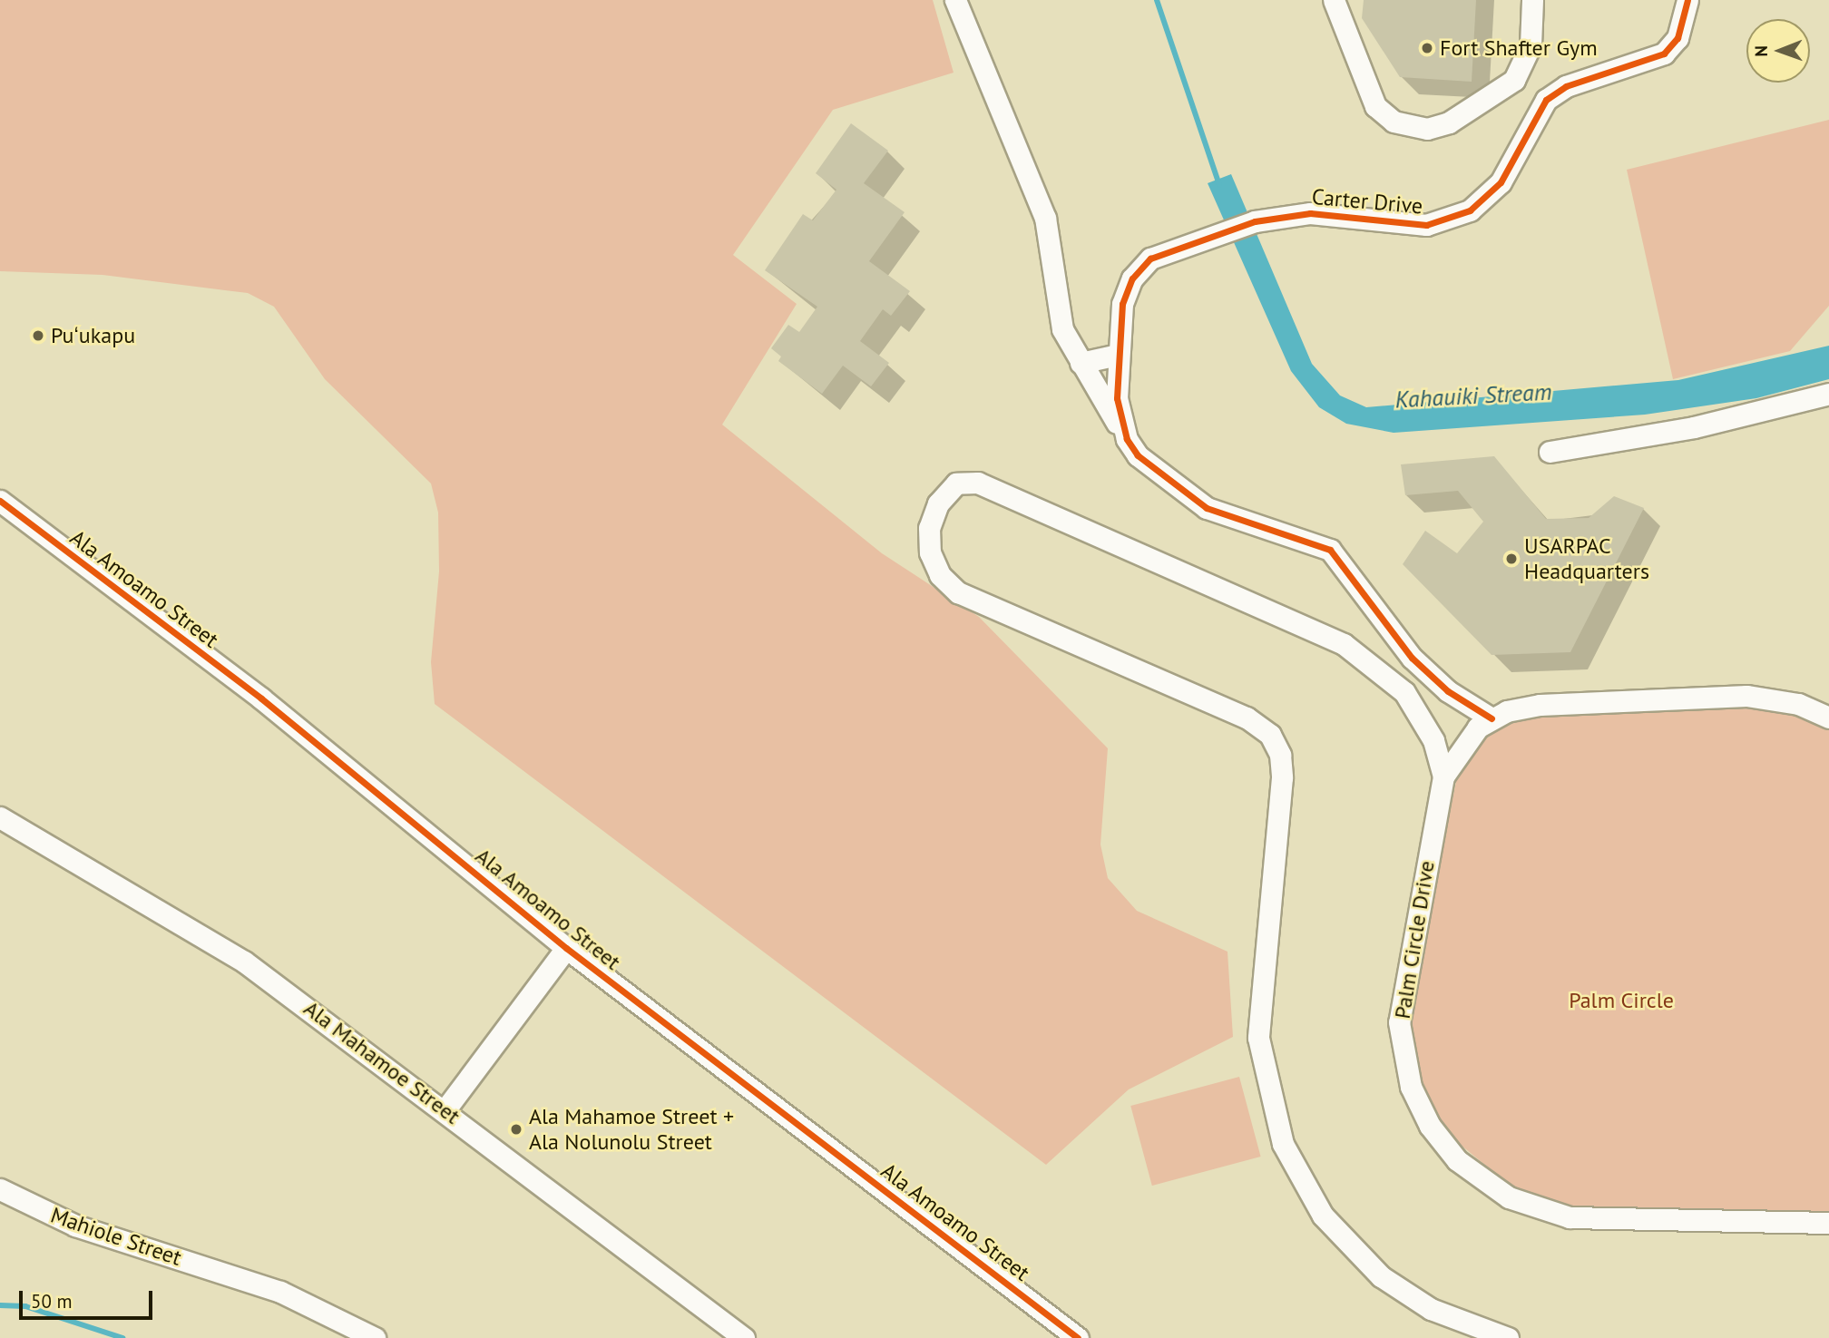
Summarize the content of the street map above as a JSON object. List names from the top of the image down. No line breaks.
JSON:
{"streets":{"street":["Carter Drive","Ala Amoamo Street","Palm Circle Drive","Ala Mahamoe Street","Mahiole Street"]},"crossings":[["Carter Drive","Palm Circle Drive"]],"water":["Kahauiki Stream"],"parks":["Palm Circle"],"places":["Fort Shafter Gym","Puʻukapu","USARPAC Headquarters","Ala Mahamoe Street + Ala Nolunolu Street"],"scale_bar":"50 m","north":"left"}
